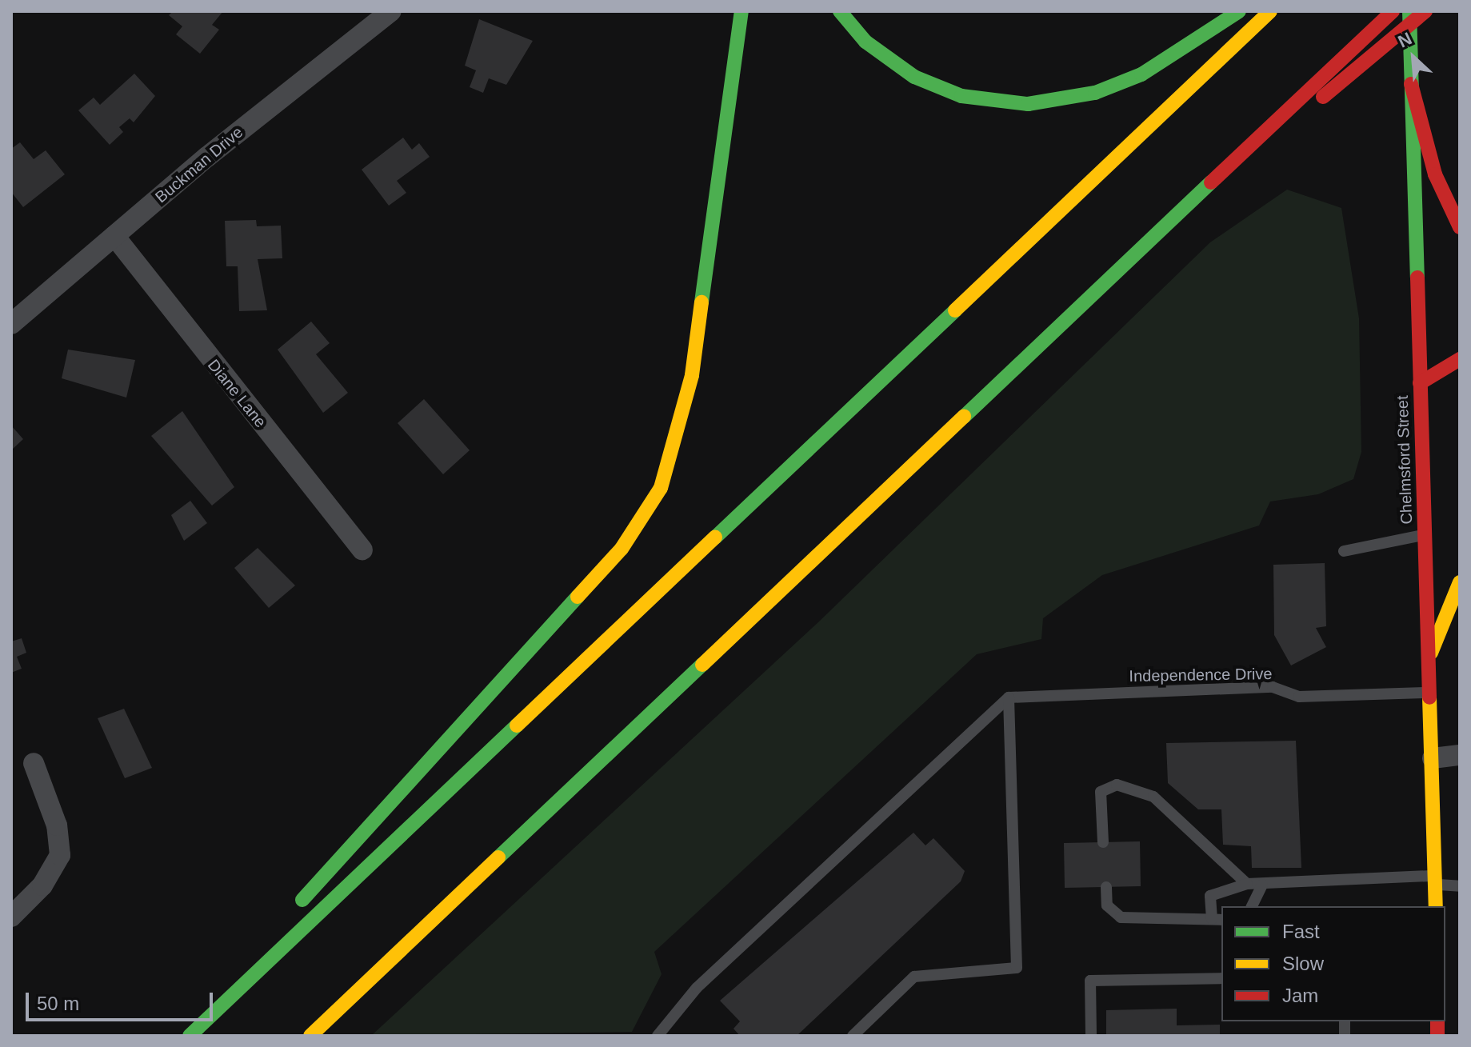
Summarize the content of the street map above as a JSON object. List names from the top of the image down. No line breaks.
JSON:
{"streets":{"main road":["Chelmsford Street"],"street":["Buckman Drive","Diane Lane"],"lane":["Independence Drive"]},"crossings":[["Buckman Drive","Diane Lane"],["Chelmsford Street","Independence Drive"]],"legend":["Fast","Slow","Jam"],"scale_bar":"50 m","north":"top left"}
